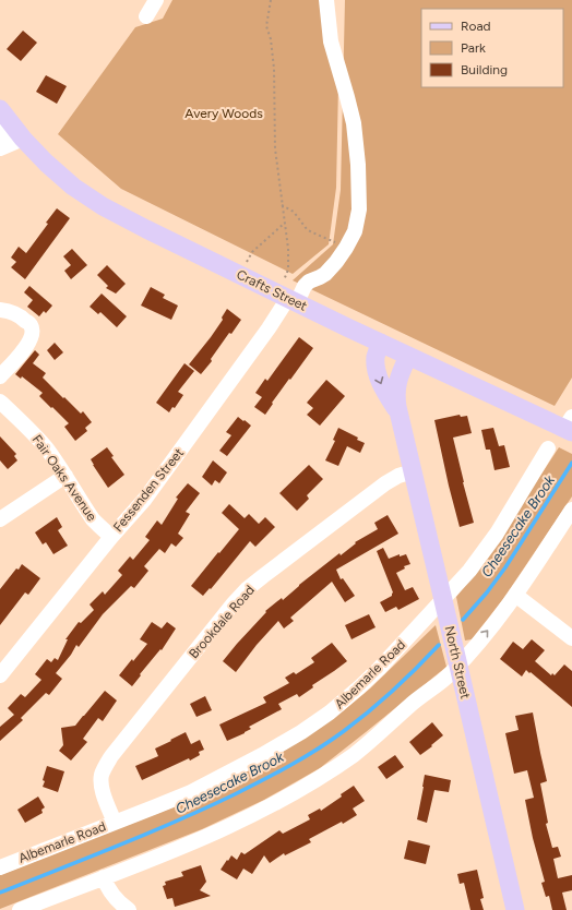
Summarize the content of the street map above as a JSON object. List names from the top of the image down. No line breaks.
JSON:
{"streets":{"main road":["Crafts Street","North Street"],"street":["Fair Oaks Avenue","Fessenden Street","Brookdale Road","Albemarle Road"]},"crossings":[["Crafts Street","Fessenden Street"],["Crafts Street","North Street"],["Fair Oaks Avenue","Fessenden Street"],["Brookdale Road","North Street"],["Brookdale Road","Albemarle Road"],["North Street","Albemarle Road"]],"water":["Cheesecake Brook"],"parks":["Avery Woods"],"legend":["Road","Park","Building"]}
